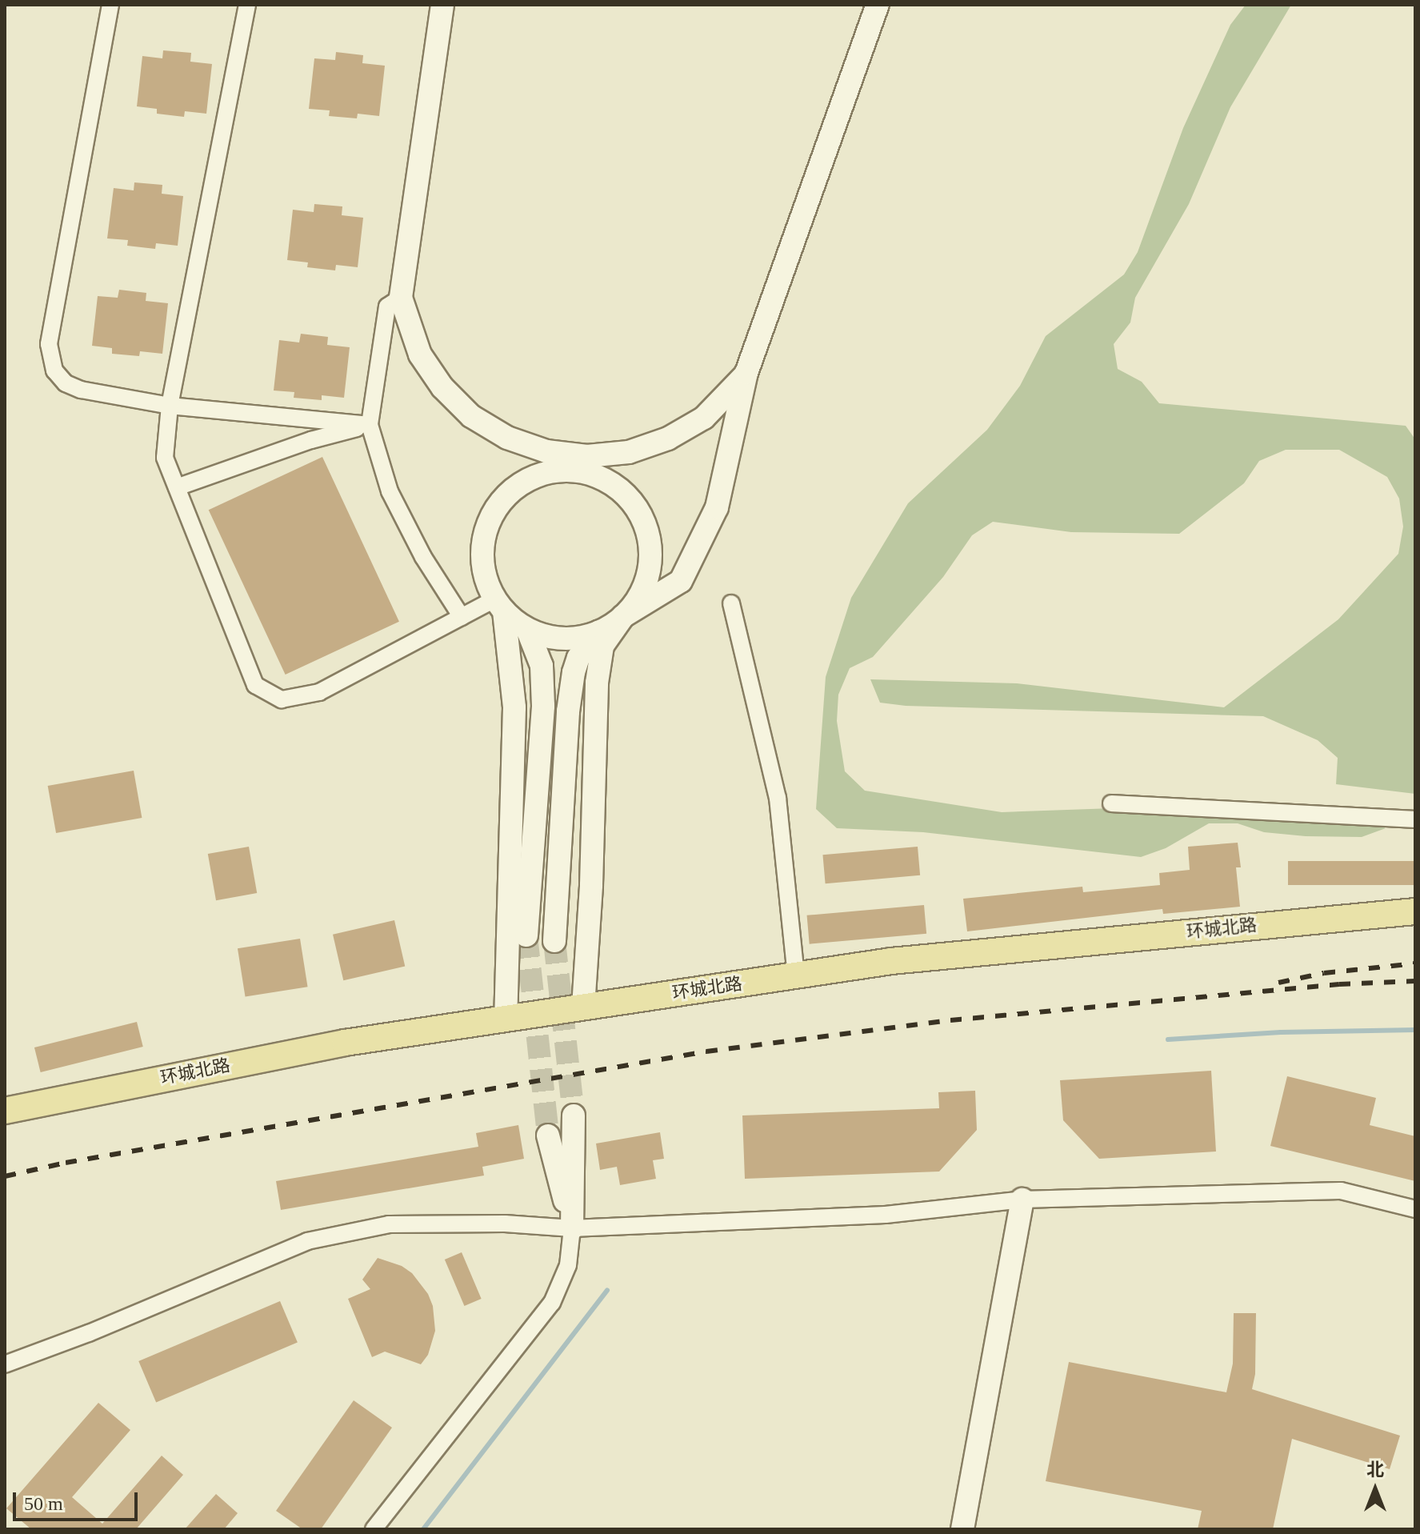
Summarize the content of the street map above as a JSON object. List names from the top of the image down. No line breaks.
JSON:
{"streets":{"main road":["环城北路"]},"scale_bar":"50 m","north":"top"}
